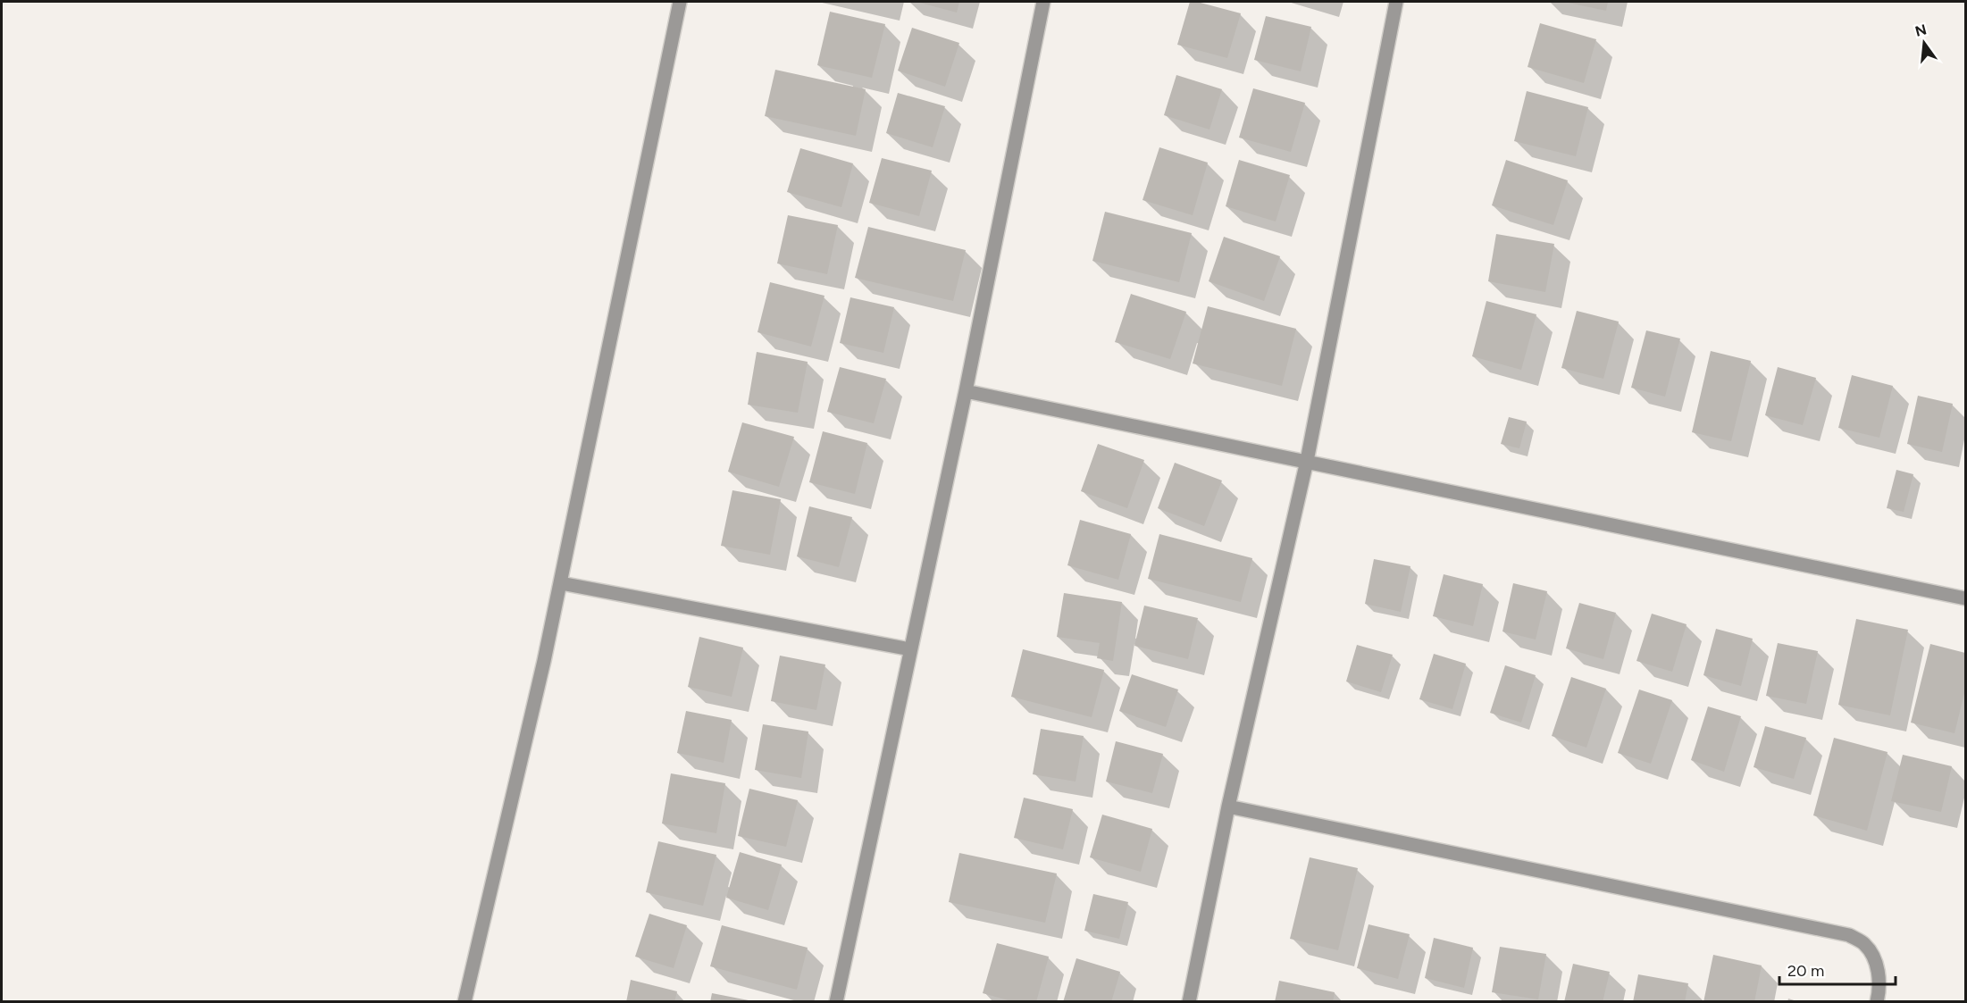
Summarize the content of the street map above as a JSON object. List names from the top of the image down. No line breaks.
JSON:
{"scale_bar":"20 m","north":"top"}
